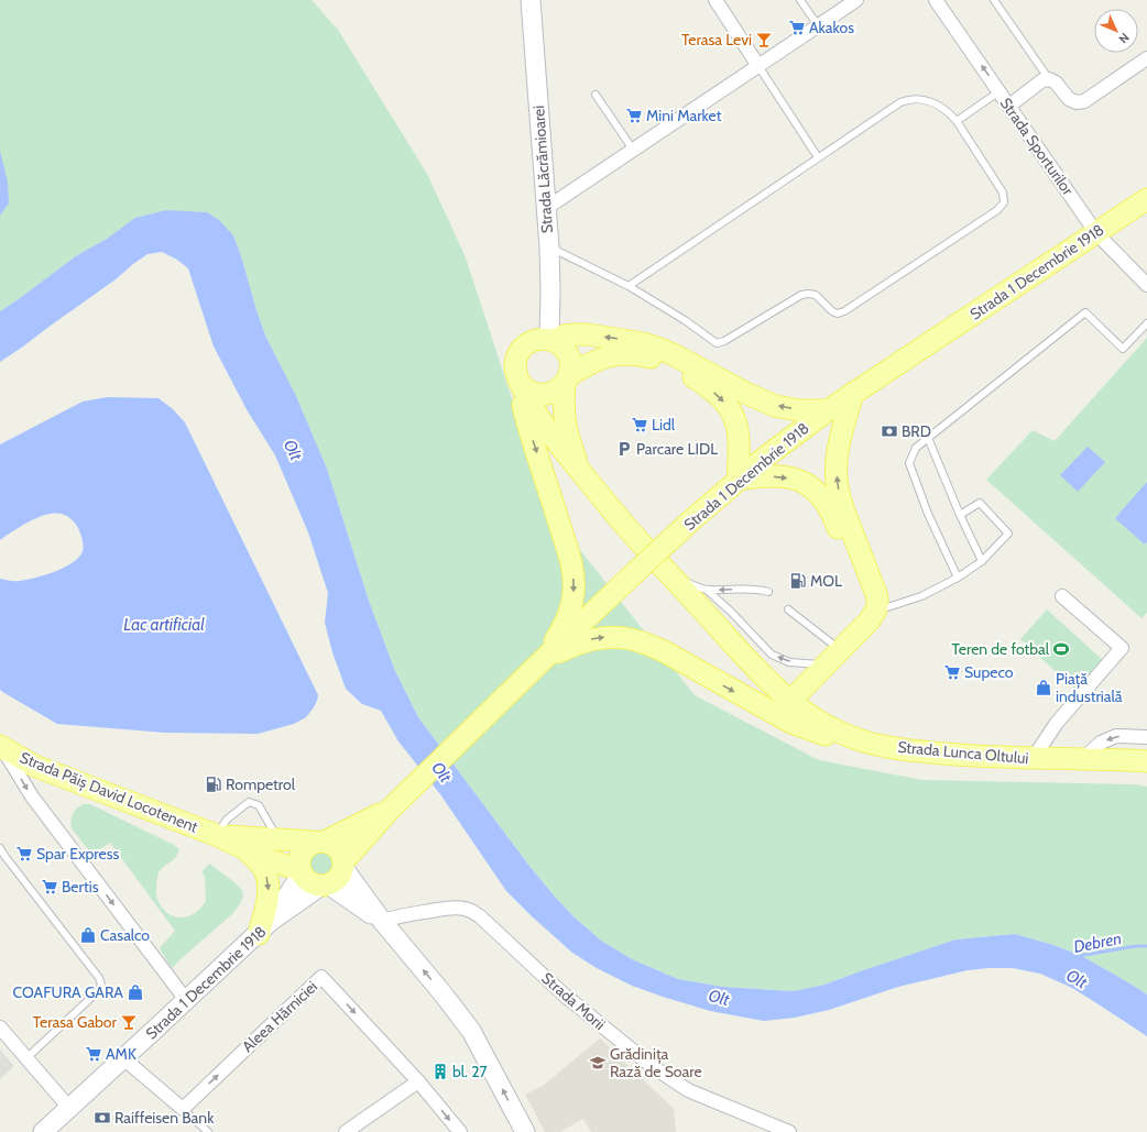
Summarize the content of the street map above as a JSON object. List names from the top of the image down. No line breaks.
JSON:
{"streets":{"main road":["Strada Lăcrămioarei","Strada 1 Decembrie 1918","Strada Lunca Oltului","Strada Păiș David Locotenent"],"street":["Strada Sporturilor","Strada Morii","Aleea Hărniciei"]},"crossings":[["Strada Sporturilor","Strada 1 Decembrie 1918"],["Strada 1 Decembrie 1918","Strada Păiș David Locotenent"]],"one_way":["Strada Păiș David Locotenent"],"water":["Olt","Lac artificial","Debren"],"places":{"supermarket":["Akakos","Mini Market","Lidl","Supeco","Spar Express","Bertis","AMK"],"bar":["Terasa Levi","Terasa Gabor"],"bank":["BRD","Raiffeisen Bank"],"parking":["Parcare LIDL"],"fuel station":["MOL","Rompetrol"],"sports":["Teren de fotbal"],"shop":["Piață industrială","Casalco","COAFURA GARA"],"school or university":["Grădinița Rază de Soare"],"building":["bl. 27"]},"north":"bottom right"}
